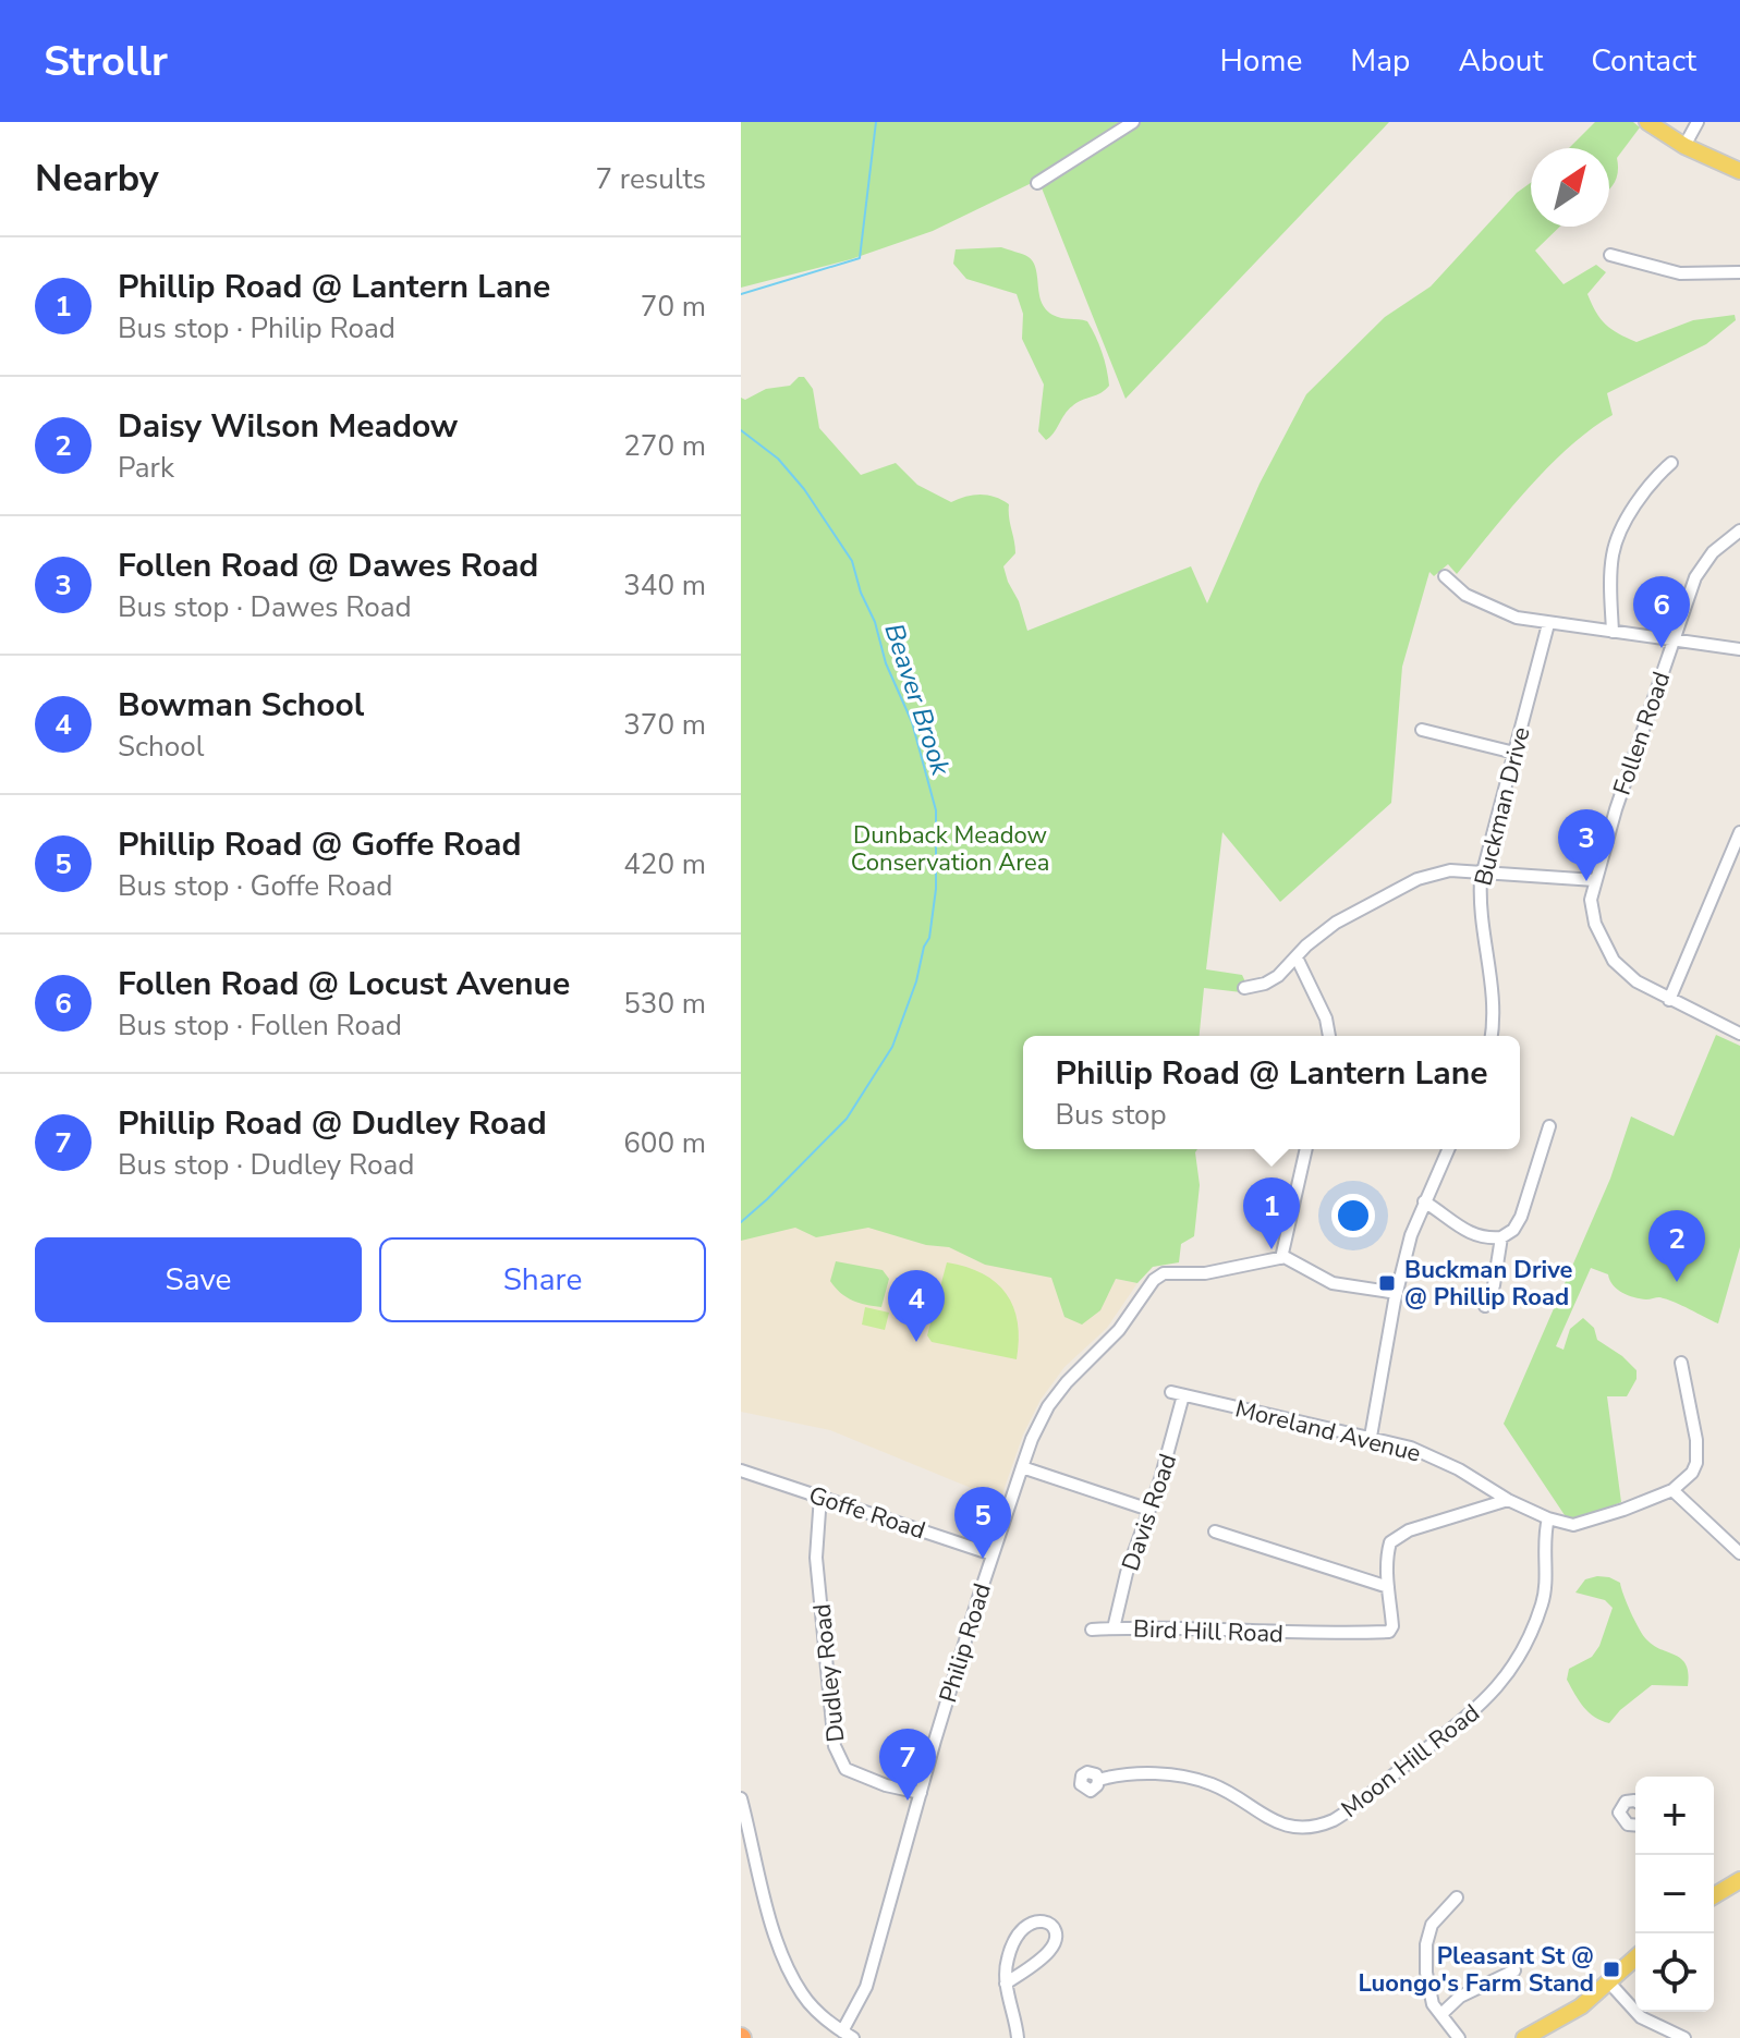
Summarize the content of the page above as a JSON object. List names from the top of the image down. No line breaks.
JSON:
{"streets":{"street":["Follen Road","Buckman Drive","Moreland Avenue","Goffe Road","Davis Road","Bird Hill Road","Philip Road","Dudley Road","Moon Hill Road"]},"crossings":[["Moreland Avenue","Davis Road"],["Moreland Avenue","Moon Hill Road"],["Goffe Road","Philip Road"],["Goffe Road","Dudley Road"],["Davis Road","Bird Hill Road"],["Philip Road","Dudley Road"]],"water":["Beaver Brook"],"parks":["Dunback Meadow Conservation Area"],"places":{"transit":["Buckman Drive @ Phillip Road","Pleasant St @ Luongo's Farm Stand"]},"north":"top right","page":{"header":"Strollr","nav":["Home","Map","About","Contact"],"heading":["Nearby","7 results"],"list":[{"mark":"1","name":"Phillip Road @ Lantern Lane","note":"Bus stop · Philip Road","value":"70 m"},{"mark":"2","name":"Daisy Wilson Meadow","note":"Park","value":"270 m"},{"mark":"3","name":"Follen Road @ Dawes Road","note":"Bus stop · Dawes Road","value":"340 m"},{"mark":"4","name":"Bowman School","note":"School","value":"370 m"},{"mark":"5","name":"Phillip Road @ Goffe Road","note":"Bus stop · Goffe Road","value":"420 m"},{"mark":"6","name":"Follen Road @ Locust Avenue","note":"Bus stop · Follen Road","value":"530 m"},{"mark":"7","name":"Phillip Road @ Dudley Road","note":"Bus stop · Dudley Road","value":"600 m"}],"pins":["6","3","1","2","4","5","7"],"popup":["Phillip Road @ Lantern Lane","Bus stop"],"buttons":["Save","Share"],"map_buttons":["+","−"]}}
